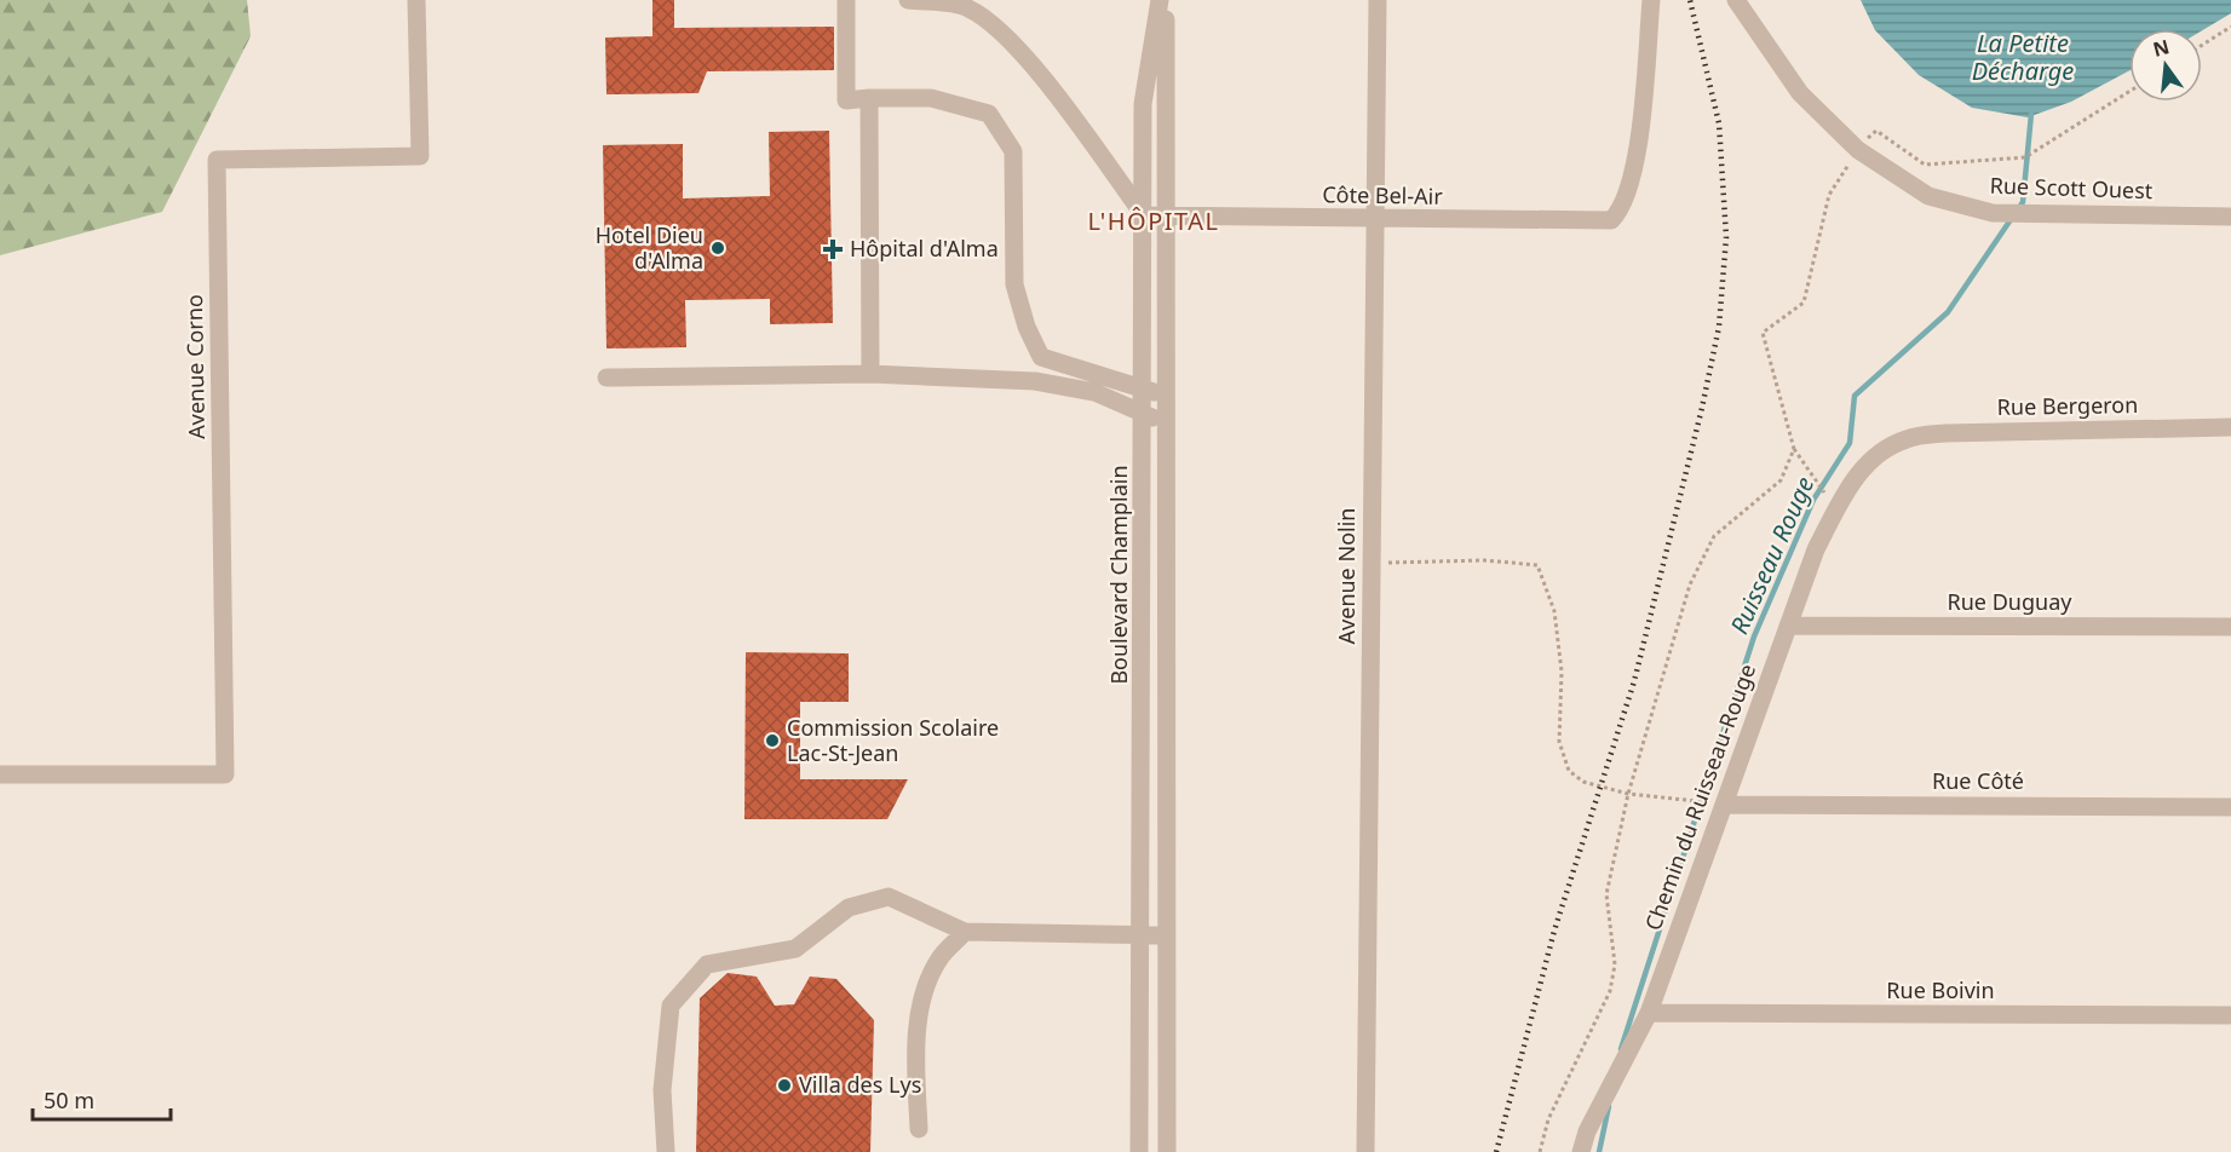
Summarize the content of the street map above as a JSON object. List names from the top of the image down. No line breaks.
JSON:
{"streets":{"street":["Rue Scott Ouest","Côte Bel-Air","Avenue Corno","Rue Bergeron","Boulevard Champlain","Avenue Nolin","Rue Duguay","Rue Côté","Chemin du Ruisseau-Rouge","Rue Boivin"]},"crossings":[["Côte Bel-Air","Boulevard Champlain"],["Côte Bel-Air","Avenue Nolin"],["Rue Bergeron","Chemin du Ruisseau-Rouge"],["Rue Duguay","Chemin du Ruisseau-Rouge"],["Rue Côté","Chemin du Ruisseau-Rouge"],["Chemin du Ruisseau-Rouge","Rue Boivin"]],"districts":["L'HÔPITAL"],"water":["La Petite Décharge","Ruisseau Rouge"],"places":{"other":["Hotel Dieu d'Alma","Commission Scolaire Lac-St-Jean","Villa des Lys"],"health":["Hôpital d'Alma"]},"scale_bar":"50 m","north":"top"}
